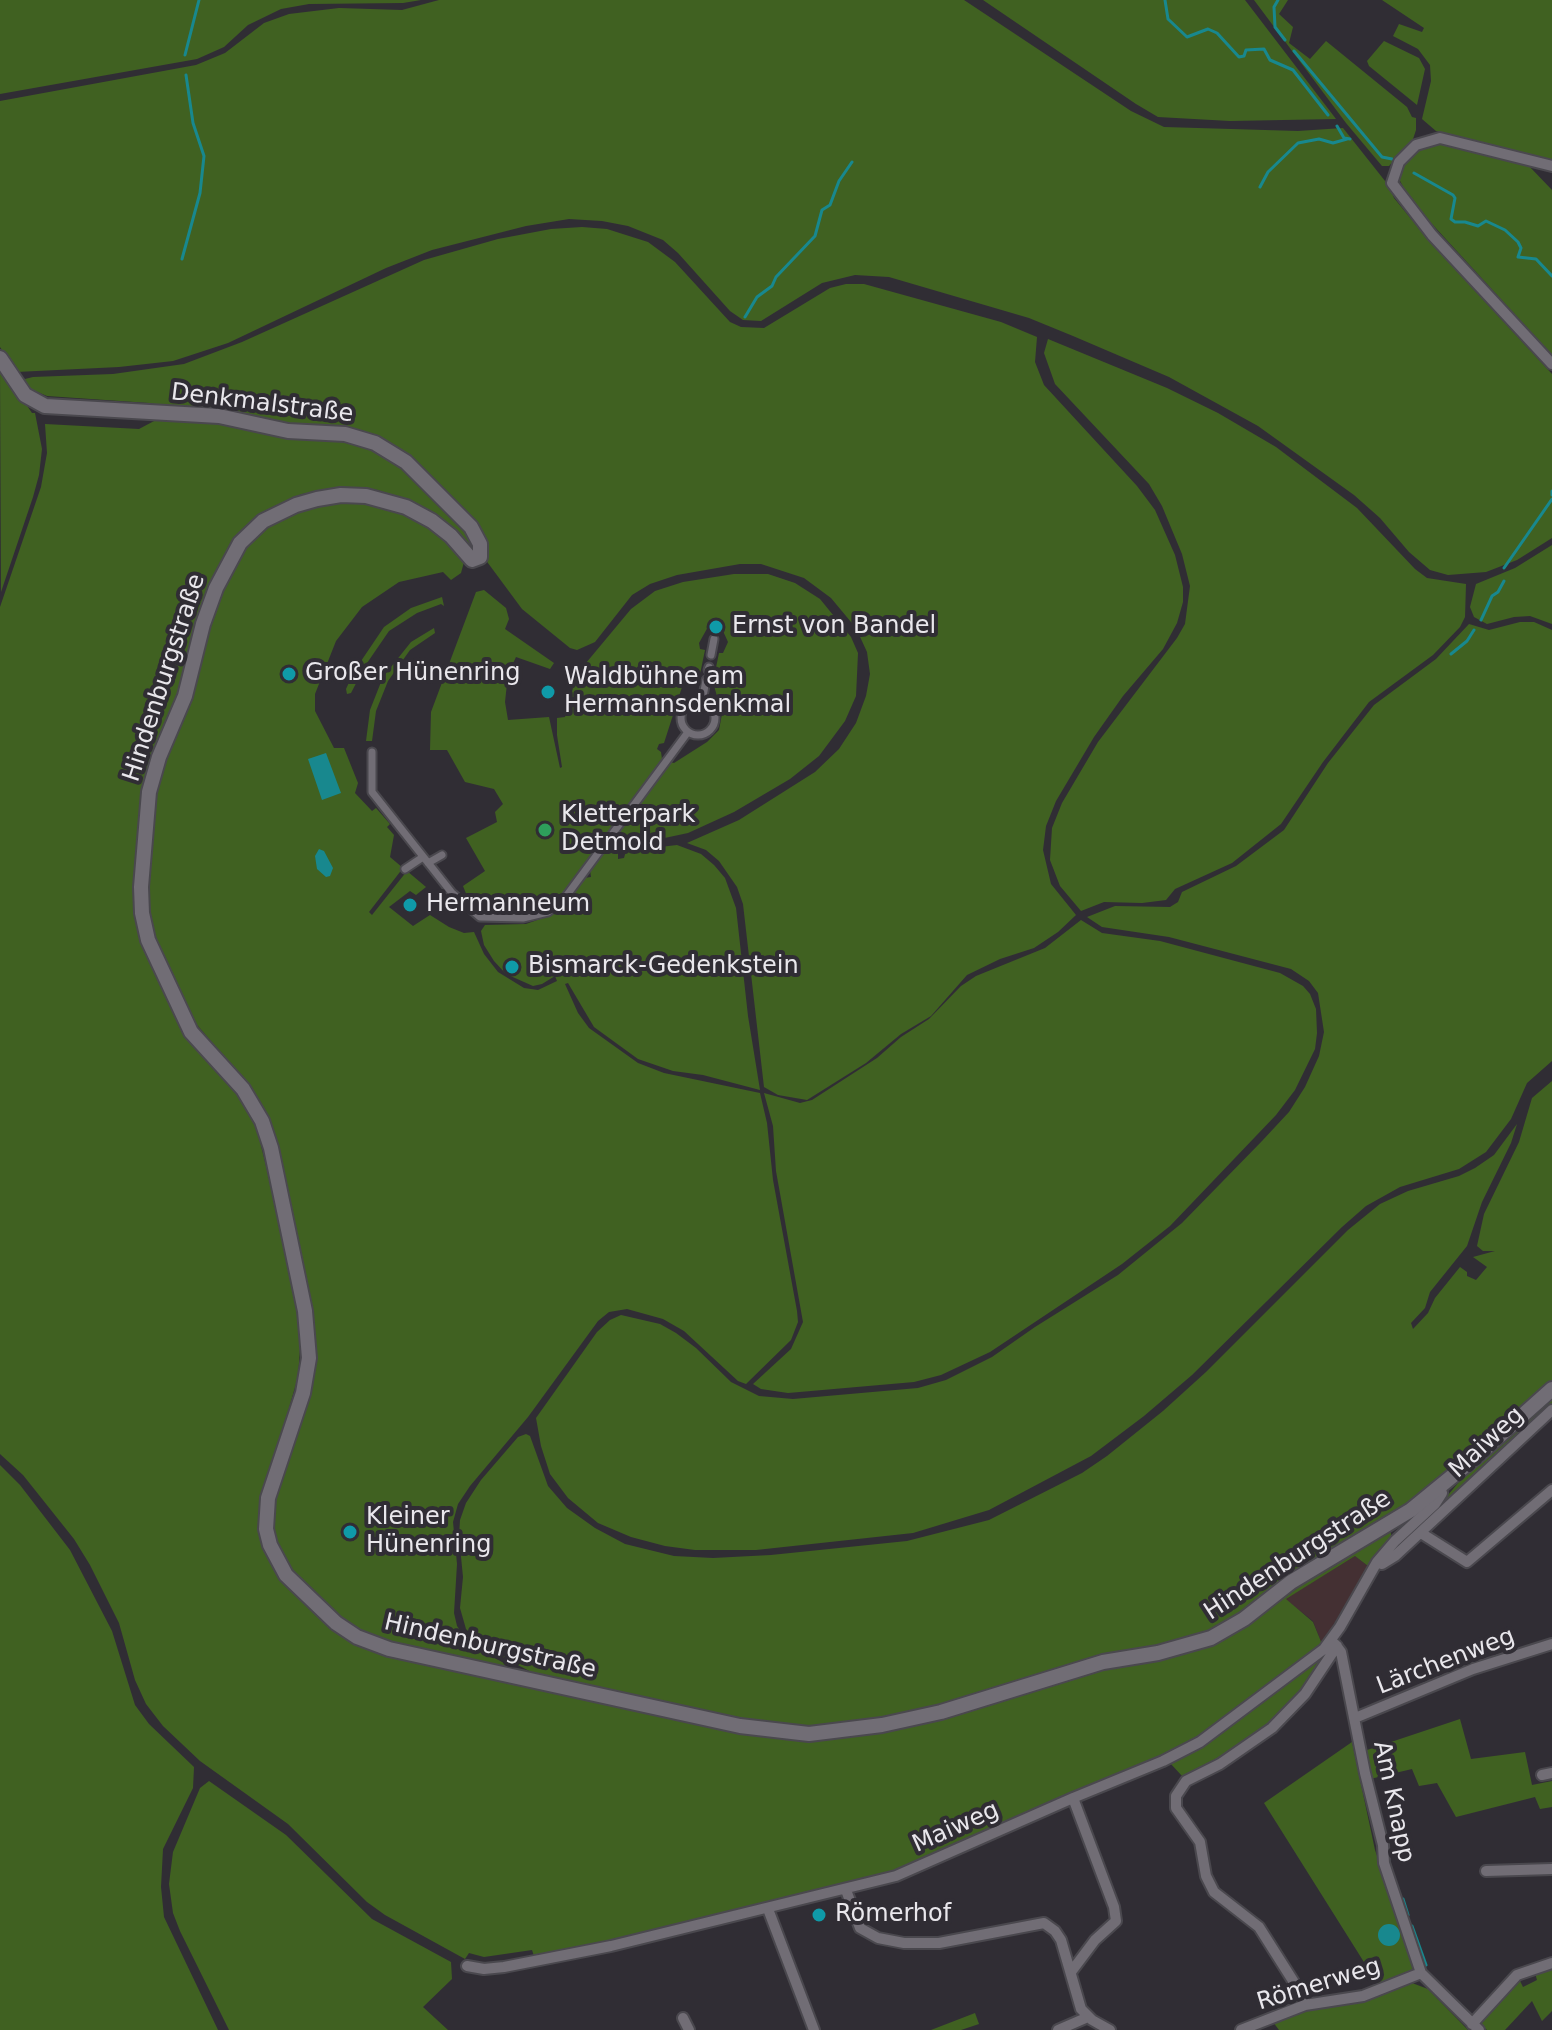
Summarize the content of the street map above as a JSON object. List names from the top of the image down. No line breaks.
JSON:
{"streets":{"main road":["Denkmalstraße","Hindenburgstraße"],"street":["Maiweg","Lärchenweg","Am Knapp","Römerweg"]},"crossings":[["Denkmalstraße","Hindenburgstraße"],["Hindenburgstraße","Maiweg"],["Maiweg","Am Knapp"],["Lärchenweg","Am Knapp"],["Am Knapp","Römerweg"]],"places":["Ernst von Bandel","Großer Hünenring","Waldbühne am Hermannsdenkmal","Kletterpark Detmold","Hermanneum","Bismarck-Gedenkstein","Kleiner Hünenring","Römerhof"]}
